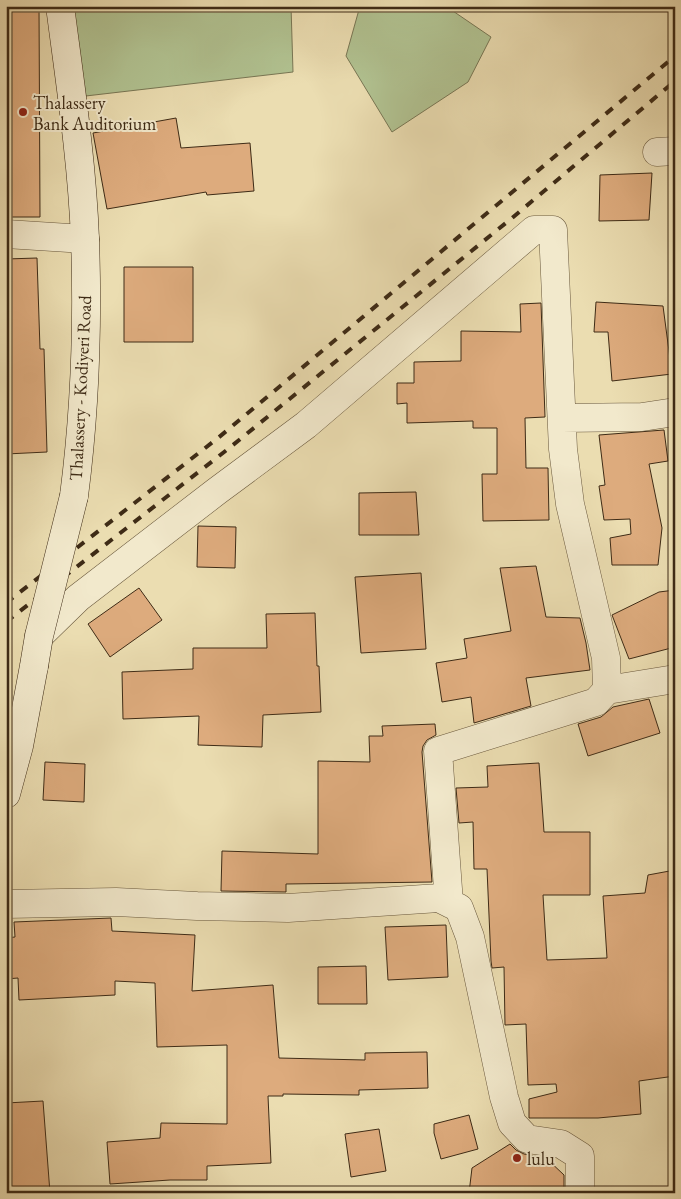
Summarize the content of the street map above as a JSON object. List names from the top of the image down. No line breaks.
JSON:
{"streets":{"street":["Thalassery - Kodiyeri Road"]},"places":["Thalassery Bank Auditorium","lulu"]}
